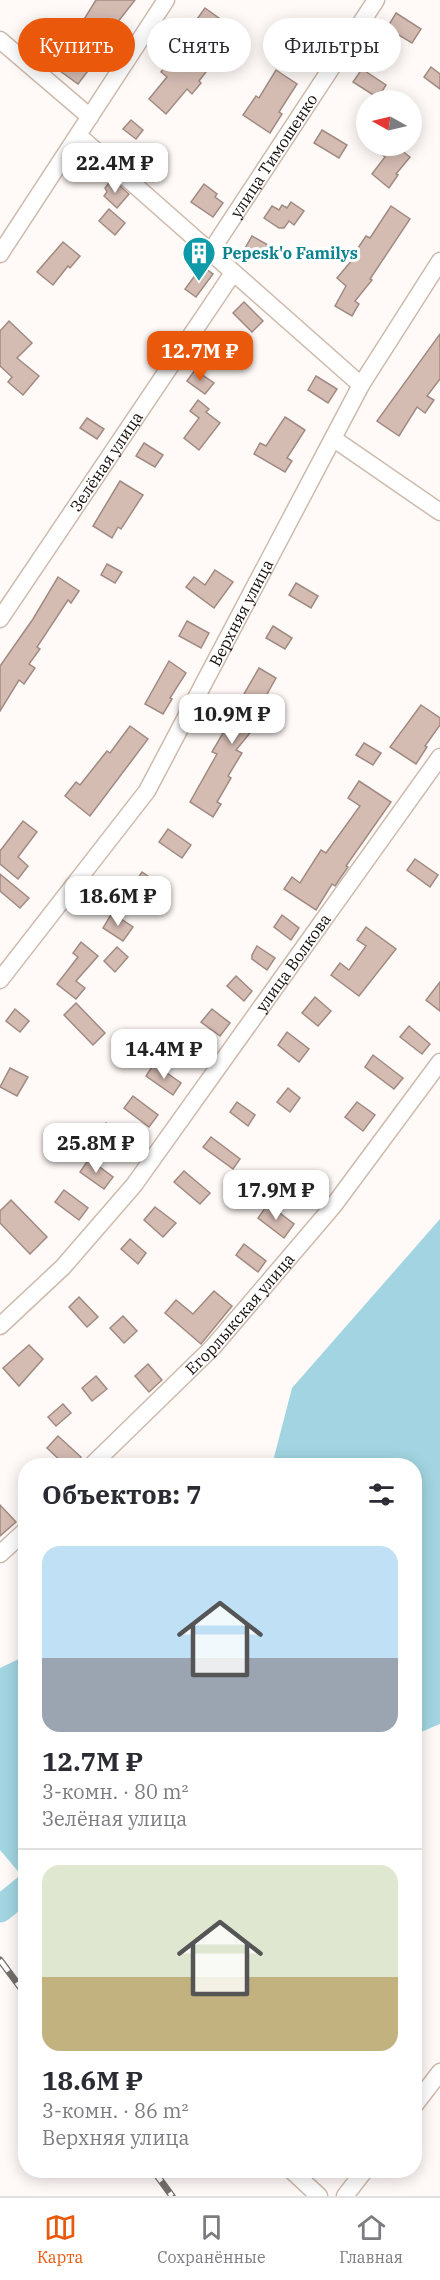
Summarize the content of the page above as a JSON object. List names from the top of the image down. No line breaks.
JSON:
{"streets":{"street":["улица Тимошенко","Зелёная улица","Верхняя улица","улица Волкова","Егорлыкская улица"]},"places":{"building":["Pepesk'o Familys"]},"north":"left","page":{"chip":["Купить","Снять","Фильтры"],"price":["22.4M ₽","12.7M ₽","10.9M ₽","18.6M ₽","14.4M ₽","25.8M ₽","17.9M ₽"],"heading":"Объектов: 7","list":[{"name":"12.7M ₽","note":"3-комн. · 80 m² · Зелёная улица"},{"name":"18.6M ₽","note":"3-комн. · 86 m² · Верхняя улица"}],"tabs":["Карта","Сохранённые","Главная"]}}
